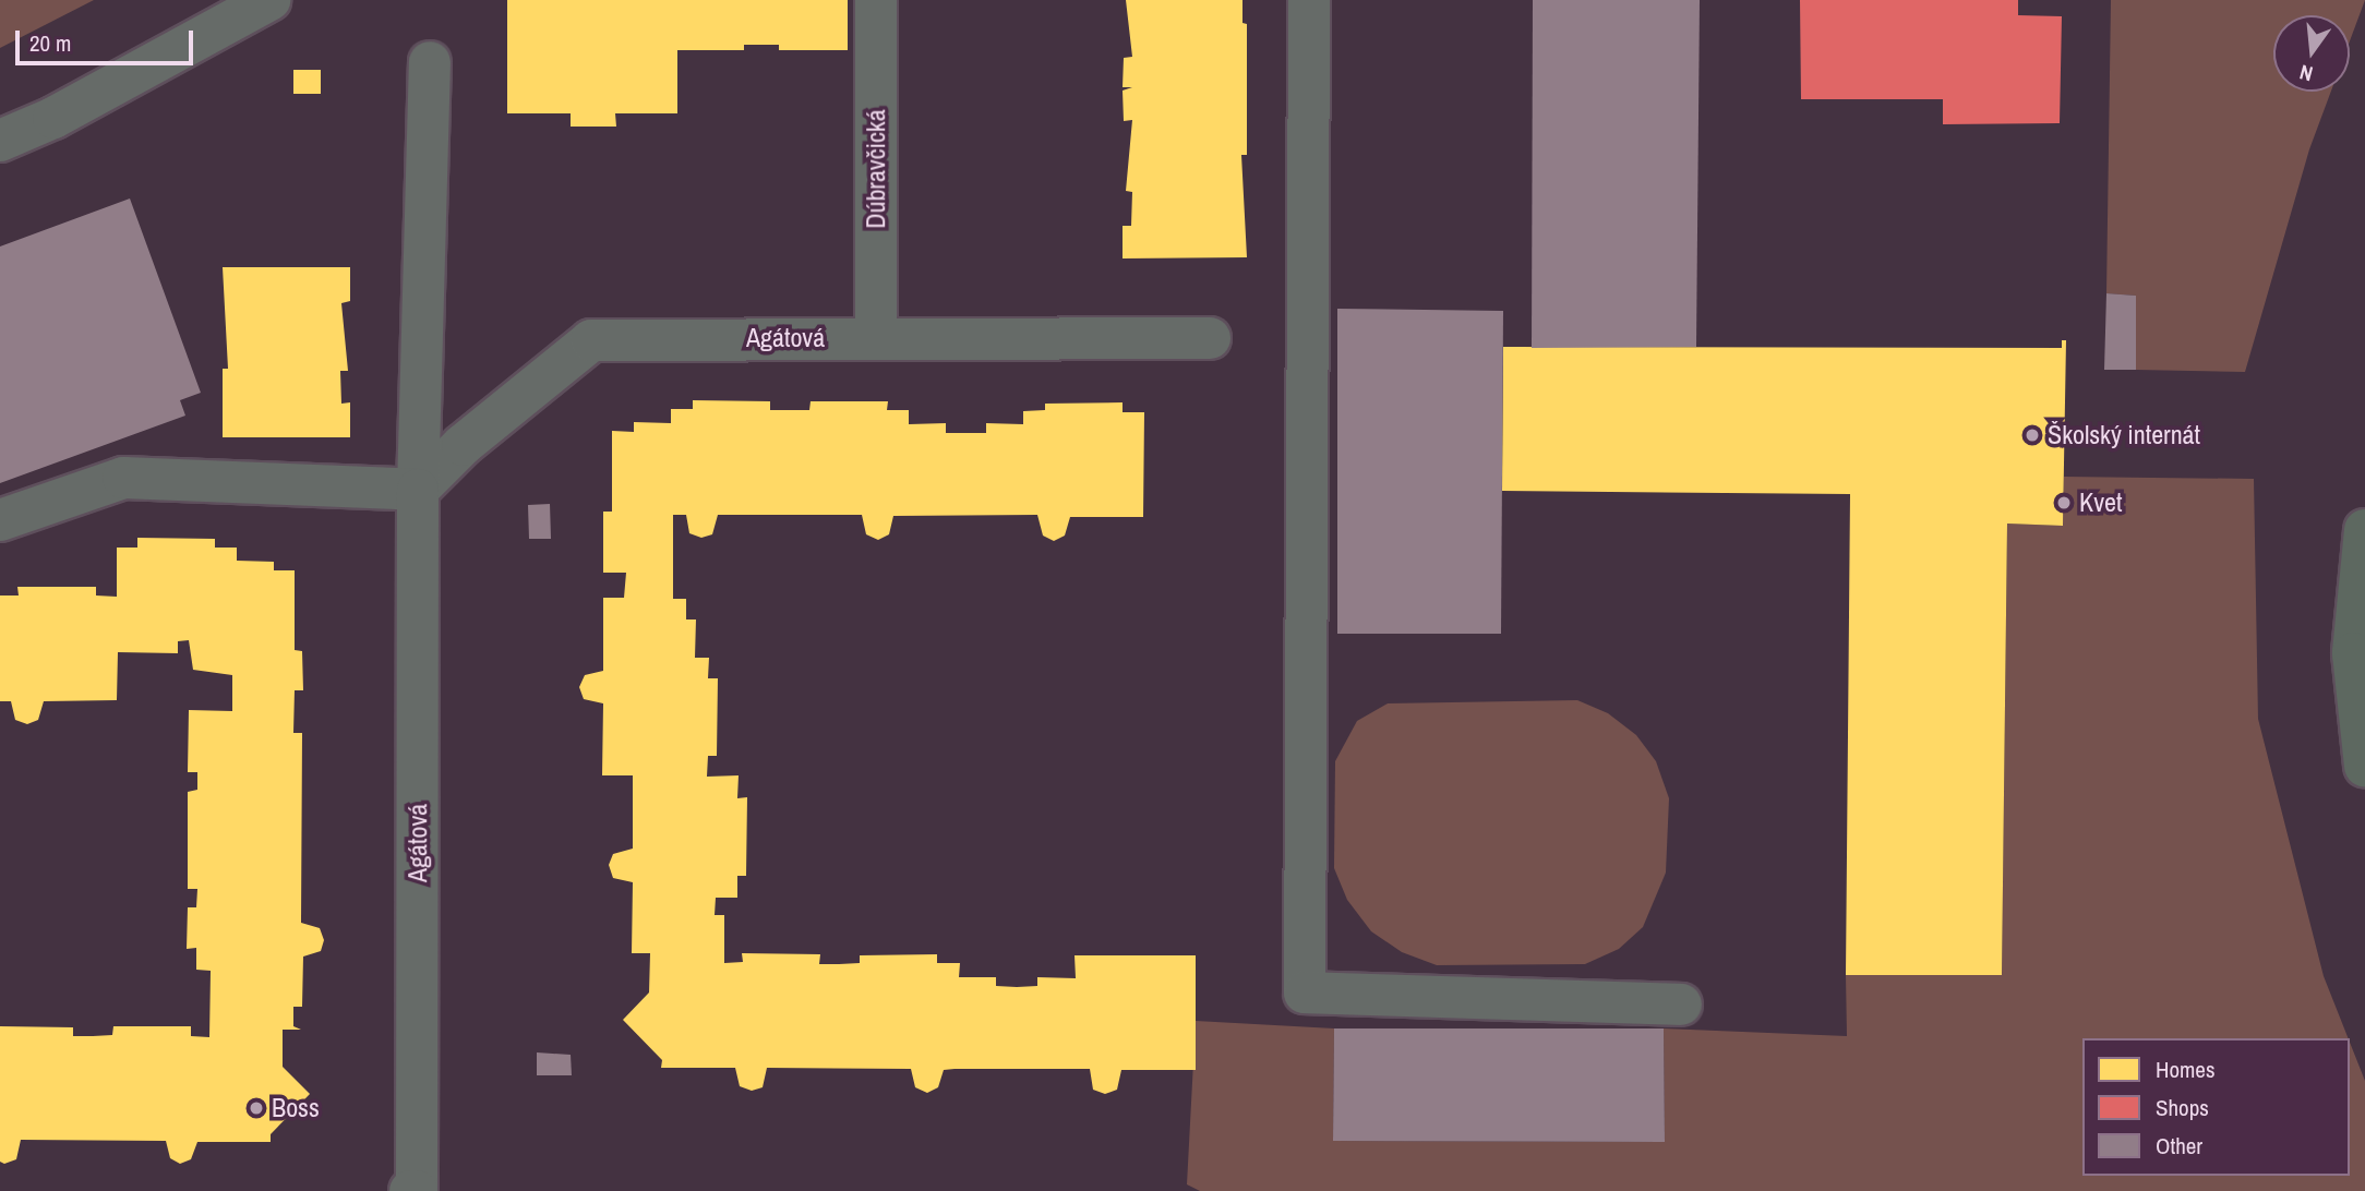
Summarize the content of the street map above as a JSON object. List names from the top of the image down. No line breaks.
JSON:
{"streets":{"street":["Dúbravčická","Agátová"]},"crossings":[["Dúbravčická","Agátová"]],"places":["Školský internát","Kvet","Boss"],"legend":["Homes","Shops","Other"],"scale_bar":"20 m","north":"bottom"}
